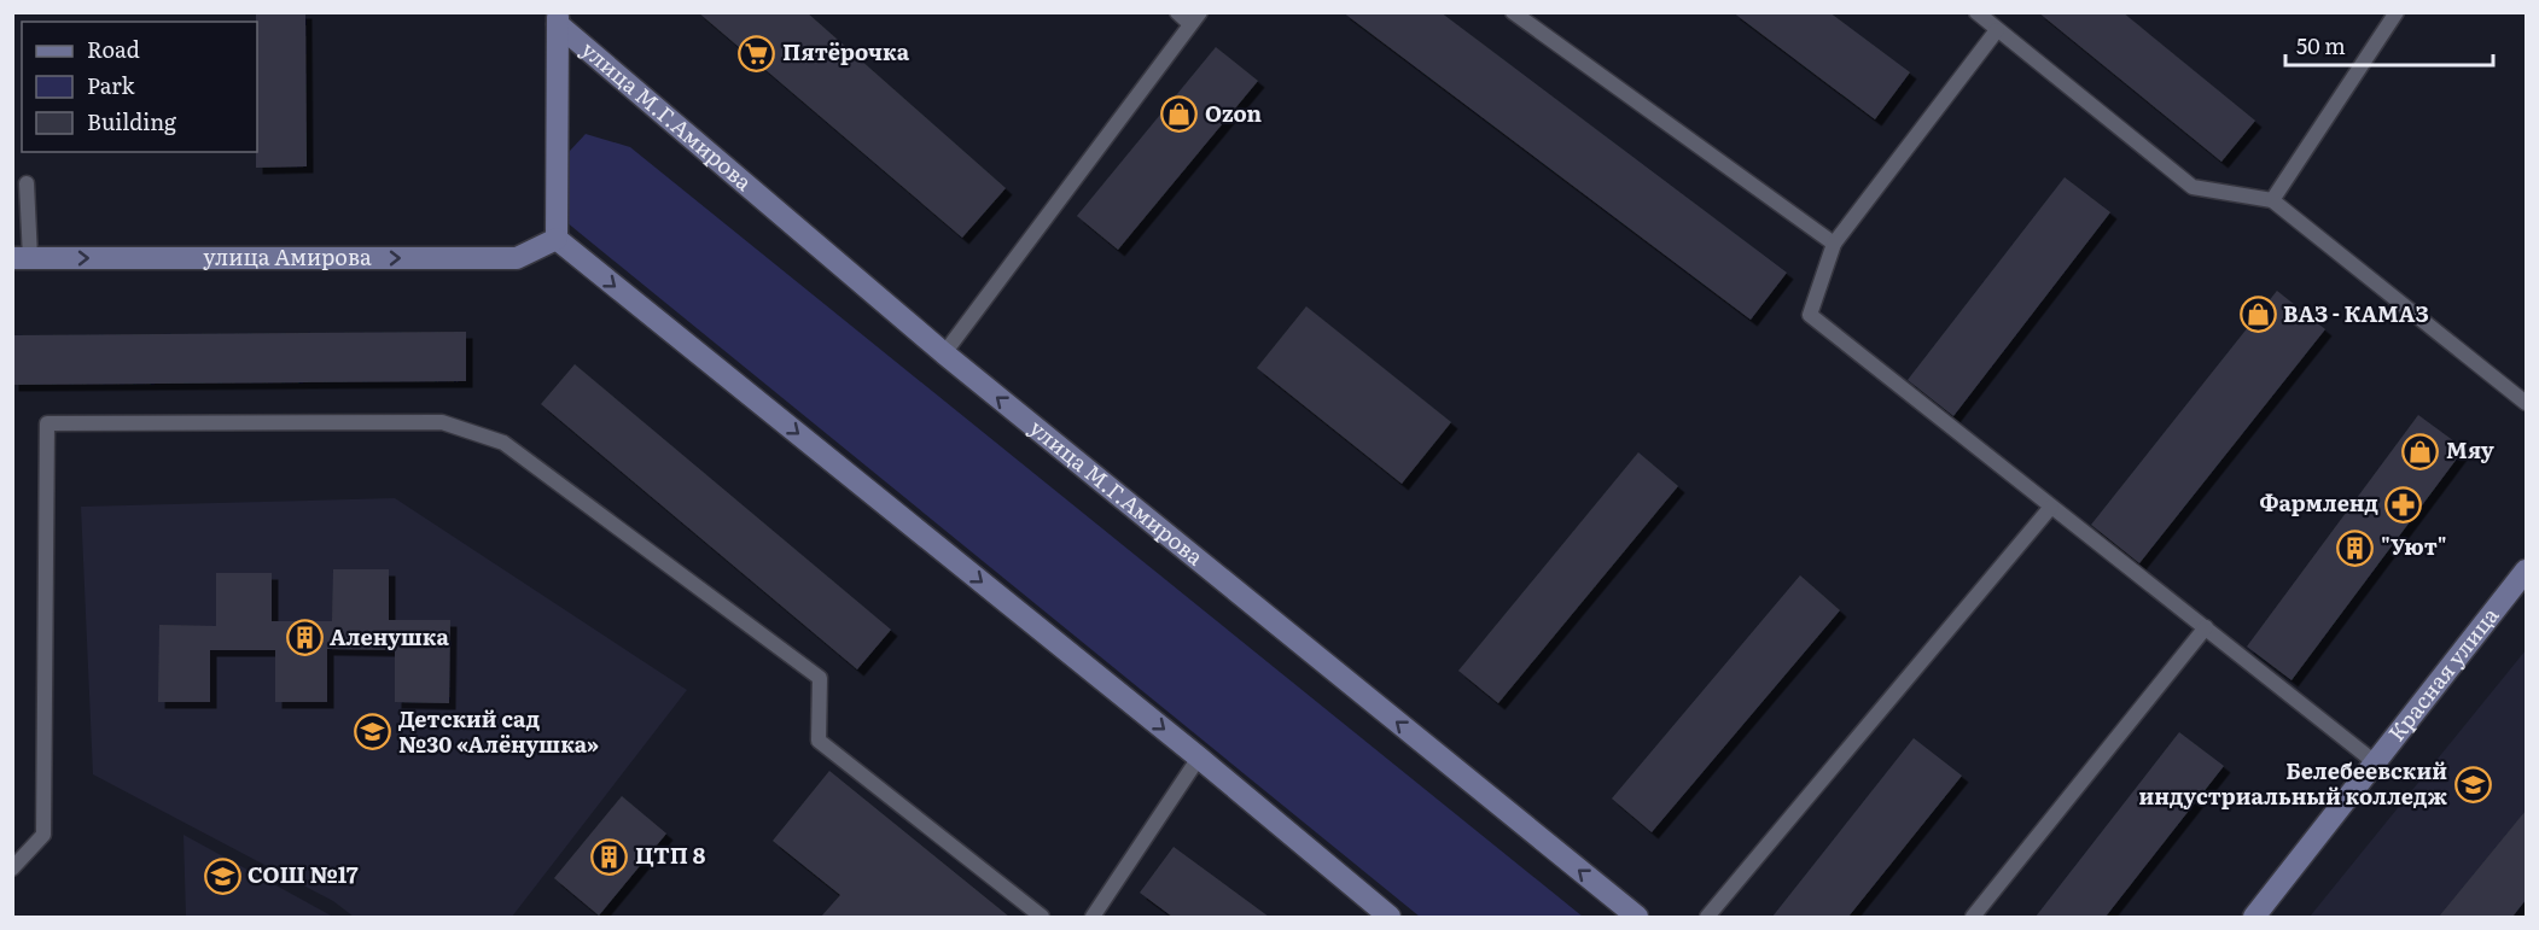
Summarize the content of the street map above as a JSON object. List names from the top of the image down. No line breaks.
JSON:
{"streets":{"street":["улица М.Г.Амирова","улица Амирова","Красная улица"]},"crossings":[["улица М.Г.Амирова","улица Амирова"]],"one_way":["улица Амирова"],"places":{"supermarket":["Пятёрочка"],"shop":["Ozon","ВАЗ - КАМАЗ","Мяу"],"pharmacy":["Фармленд"],"building":["\"Уют\"","Аленушка","ЦТП 8"],"school or university":["Детский сад №30 «Алёнушка»","Белебеевский индустриальный колледж","СОШ №17"]},"legend":["Road","Park","Building"],"scale_bar":"50 m"}
